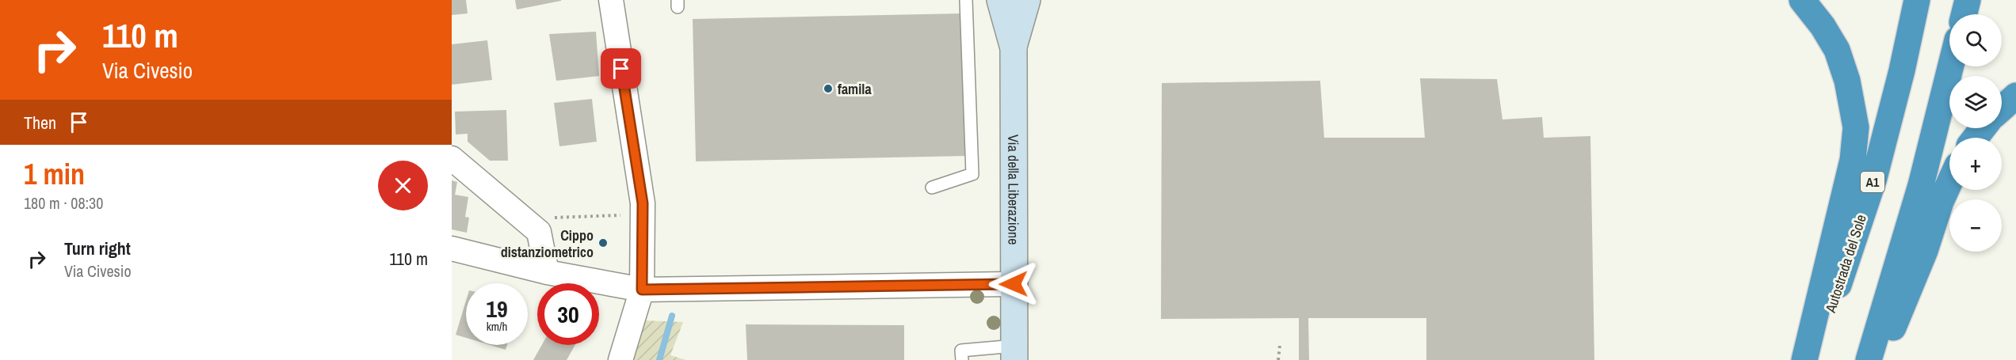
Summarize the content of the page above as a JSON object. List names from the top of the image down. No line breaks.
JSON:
{"streets":{"highway":["A1","Autostrada del Sole"],"street":["Via della Liberazione"]},"places":["famila","Cippo distanziometrico"],"page":{"turn":["110 m","Via Civesio"],"map_buttons":["+","−"],"then":"Then","heading":["1 min","180 m · 08:30"],"list":[{"name":"Turn right","note":"Via Civesio","value":"110 m"}],"speed":"19 km/h","limit":"30"}}
